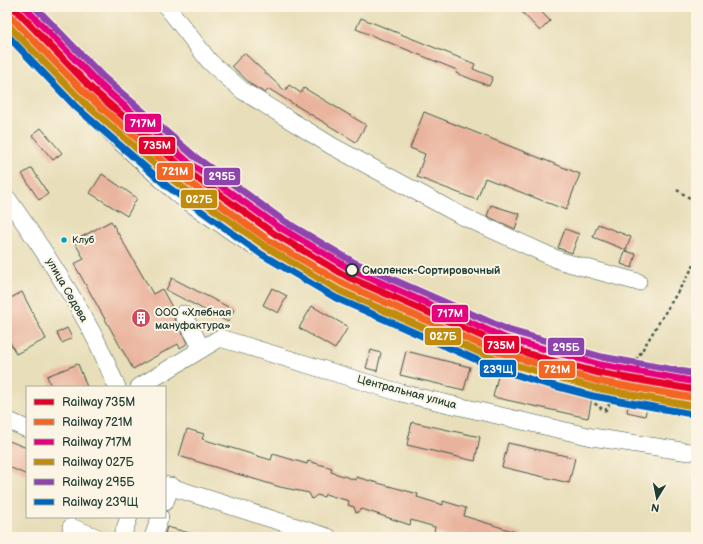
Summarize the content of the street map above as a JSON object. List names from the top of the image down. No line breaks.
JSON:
{"streets":{"street":["улица Седова","Центральная улица"]},"places":{"other":["Клуб","Смоленск-Сортировочный"],"building":["ООО «Хлебная мануфактура»"]},"lines":["rail line 735М","rail line 717М","rail line 295Б","rail line 721М","rail line 027Б","rail line 239Щ"],"legend":["Railway 735М","Railway 721М","Railway 717М","Railway 027Б","Railway 295Б","Railway 239Щ"],"north":"bottom"}
